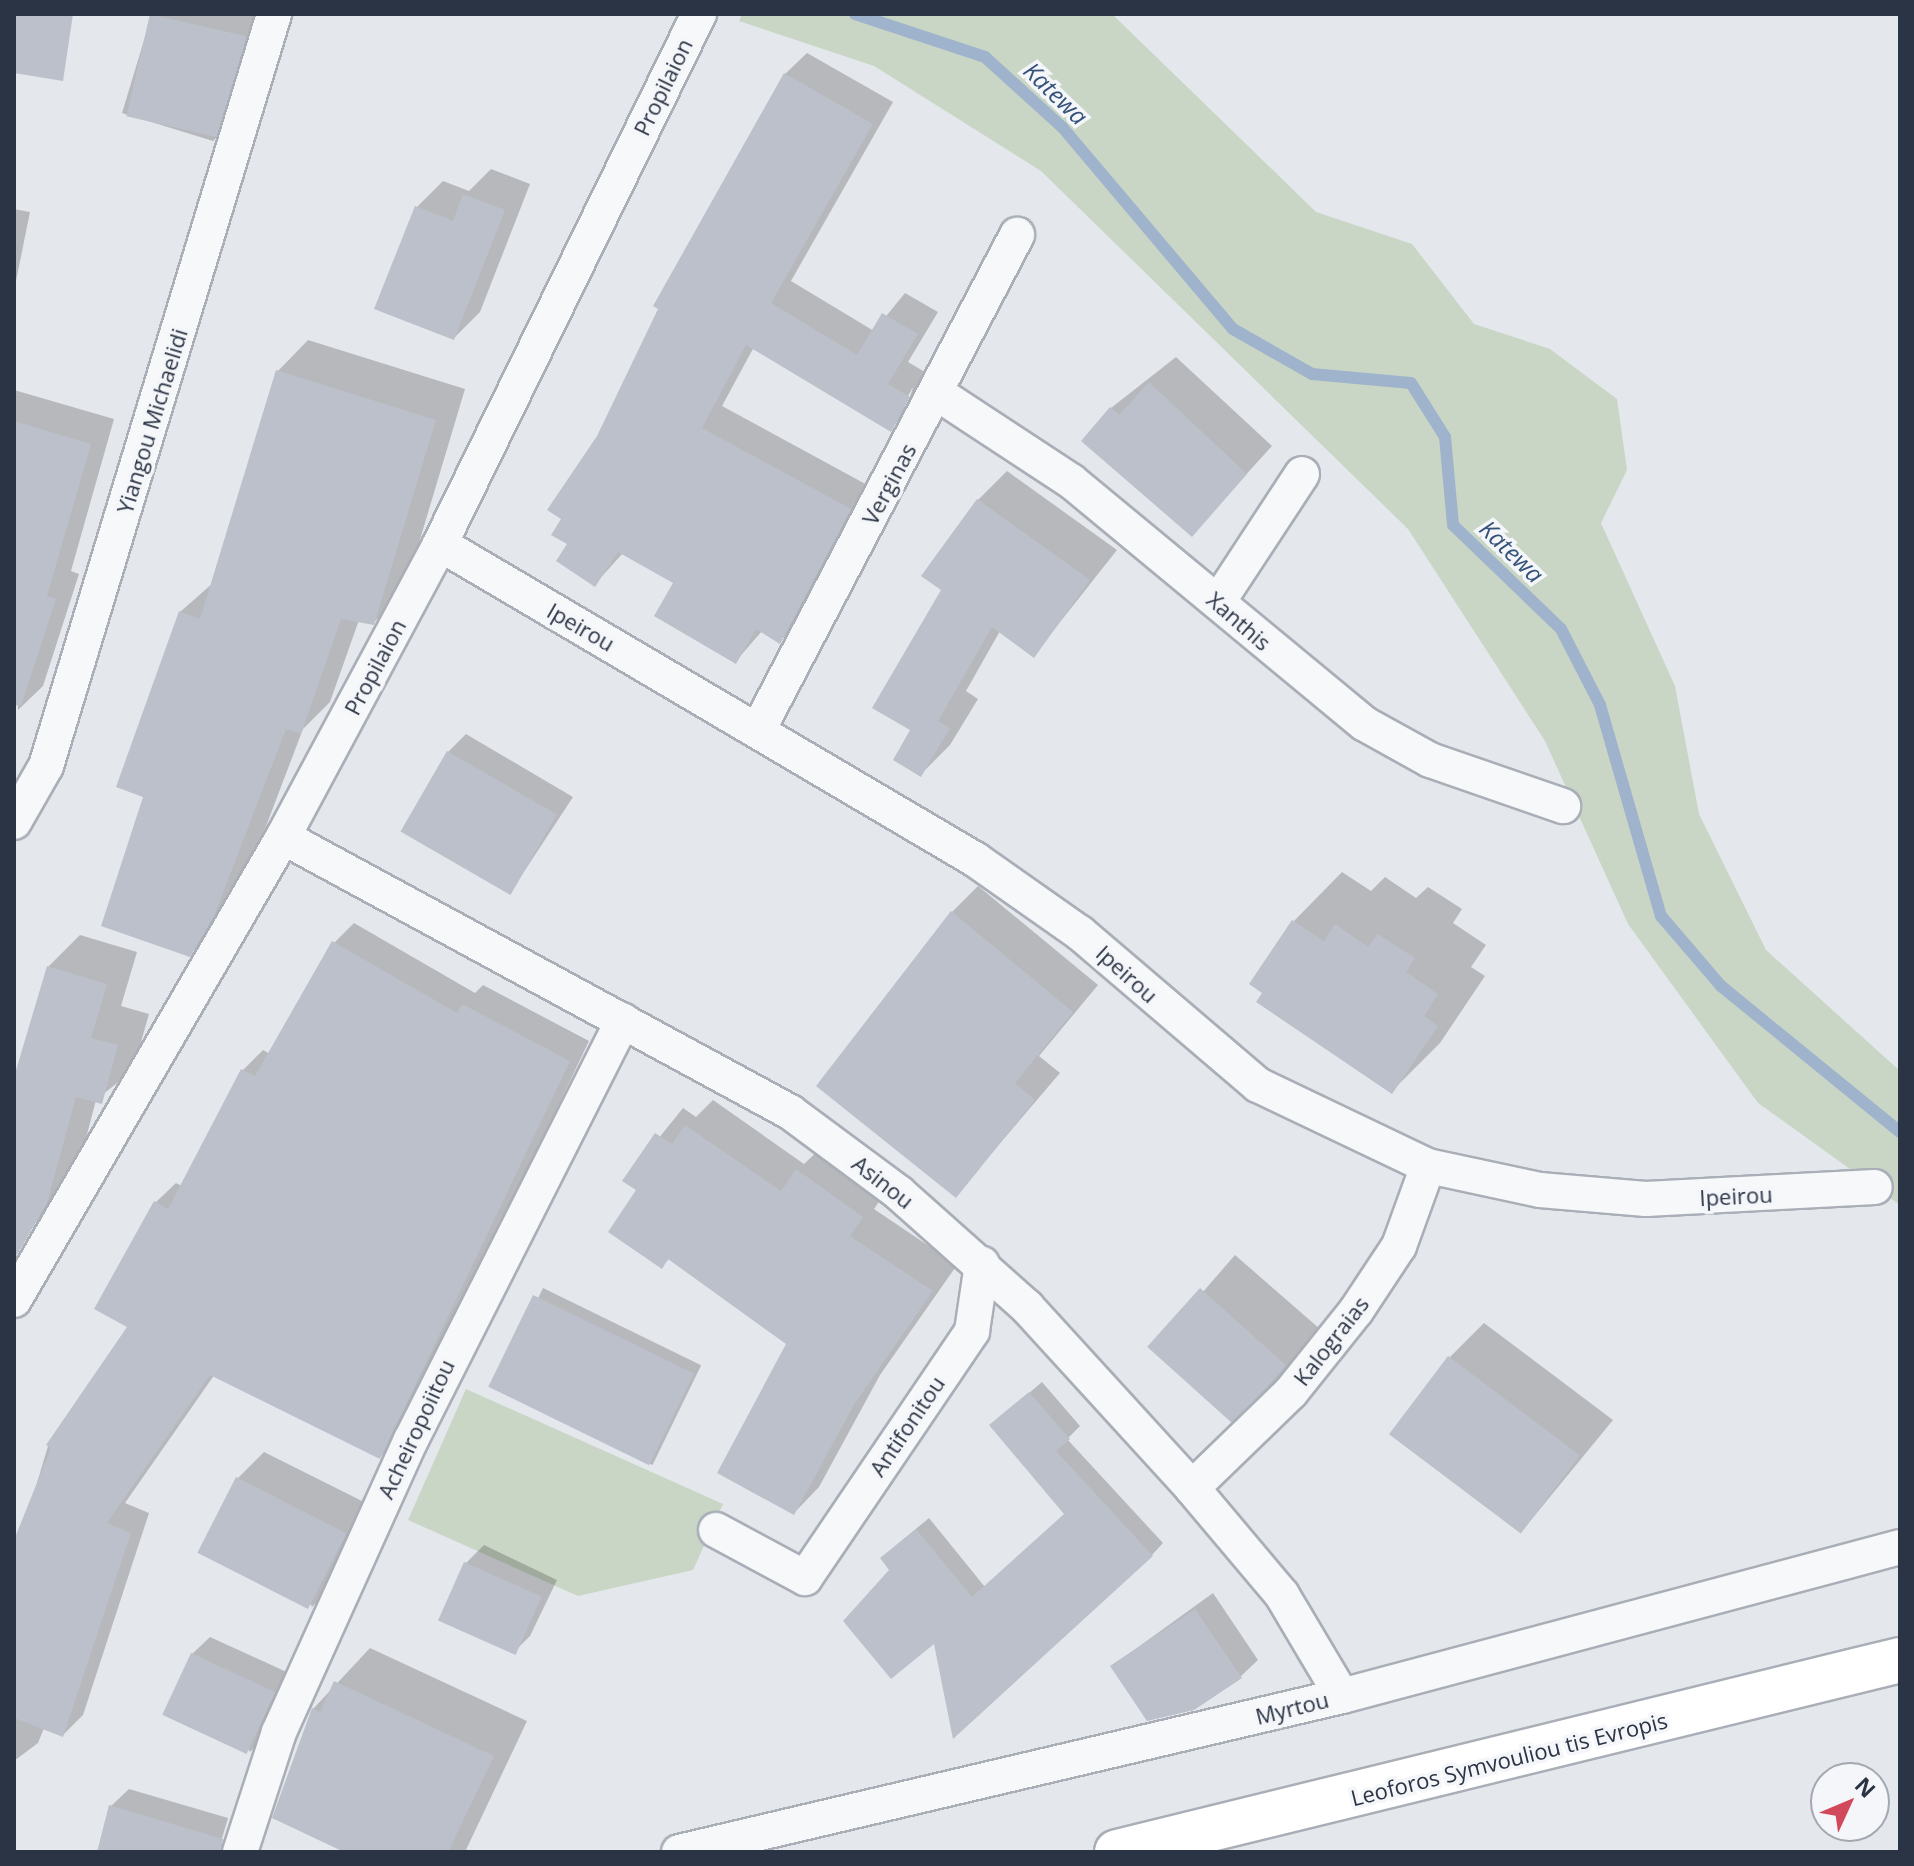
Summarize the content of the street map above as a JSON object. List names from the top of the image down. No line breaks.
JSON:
{"streets":{"street":["Propilaion","Yiangou Michaelidi","Verginas","Xanthis","Ipeirou","Asinou","Kalograias","Antifonitou","Acheiropoiitou","Myrtou","Leoforos Symvouliou tis Evropis"]},"crossings":[["Propilaion","Ipeirou"],["Propilaion","Asinou"],["Verginas","Xanthis"],["Verginas","Ipeirou"],["Ipeirou","Kalograias"],["Asinou","Kalograias"],["Asinou","Antifonitou"],["Asinou","Acheiropoiitou"],["Asinou","Myrtou"]],"water":["Katewa"],"north":"top right"}
